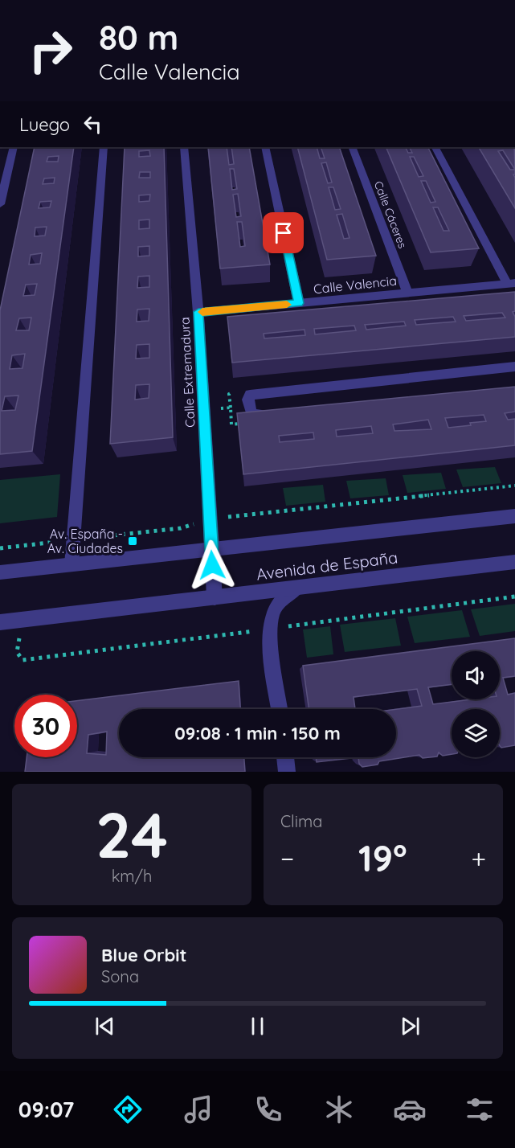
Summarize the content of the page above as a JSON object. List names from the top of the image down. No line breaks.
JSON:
{"streets":{"street":["Calle Cáceres","Calle Valencia","Calle Extremadura","Avenida de España"]},"crossings":[["Calle Cáceres","Calle Valencia"],["Calle Valencia","Calle Extremadura"],["Calle Extremadura","Avenida de España"]],"places":{"transit":["Av. España - Av. Ciudades"]},"page":{"turn":["80 m","Calle Valencia"],"then":"Luego","limit":"30","trip":"09:08 · 1 min · 150 m","tile":[["24","km/h"],"Clima"],"heat":["−","19°","+"],"song":["Blue Orbit","Sona"],"tabs":"09:07"}}
